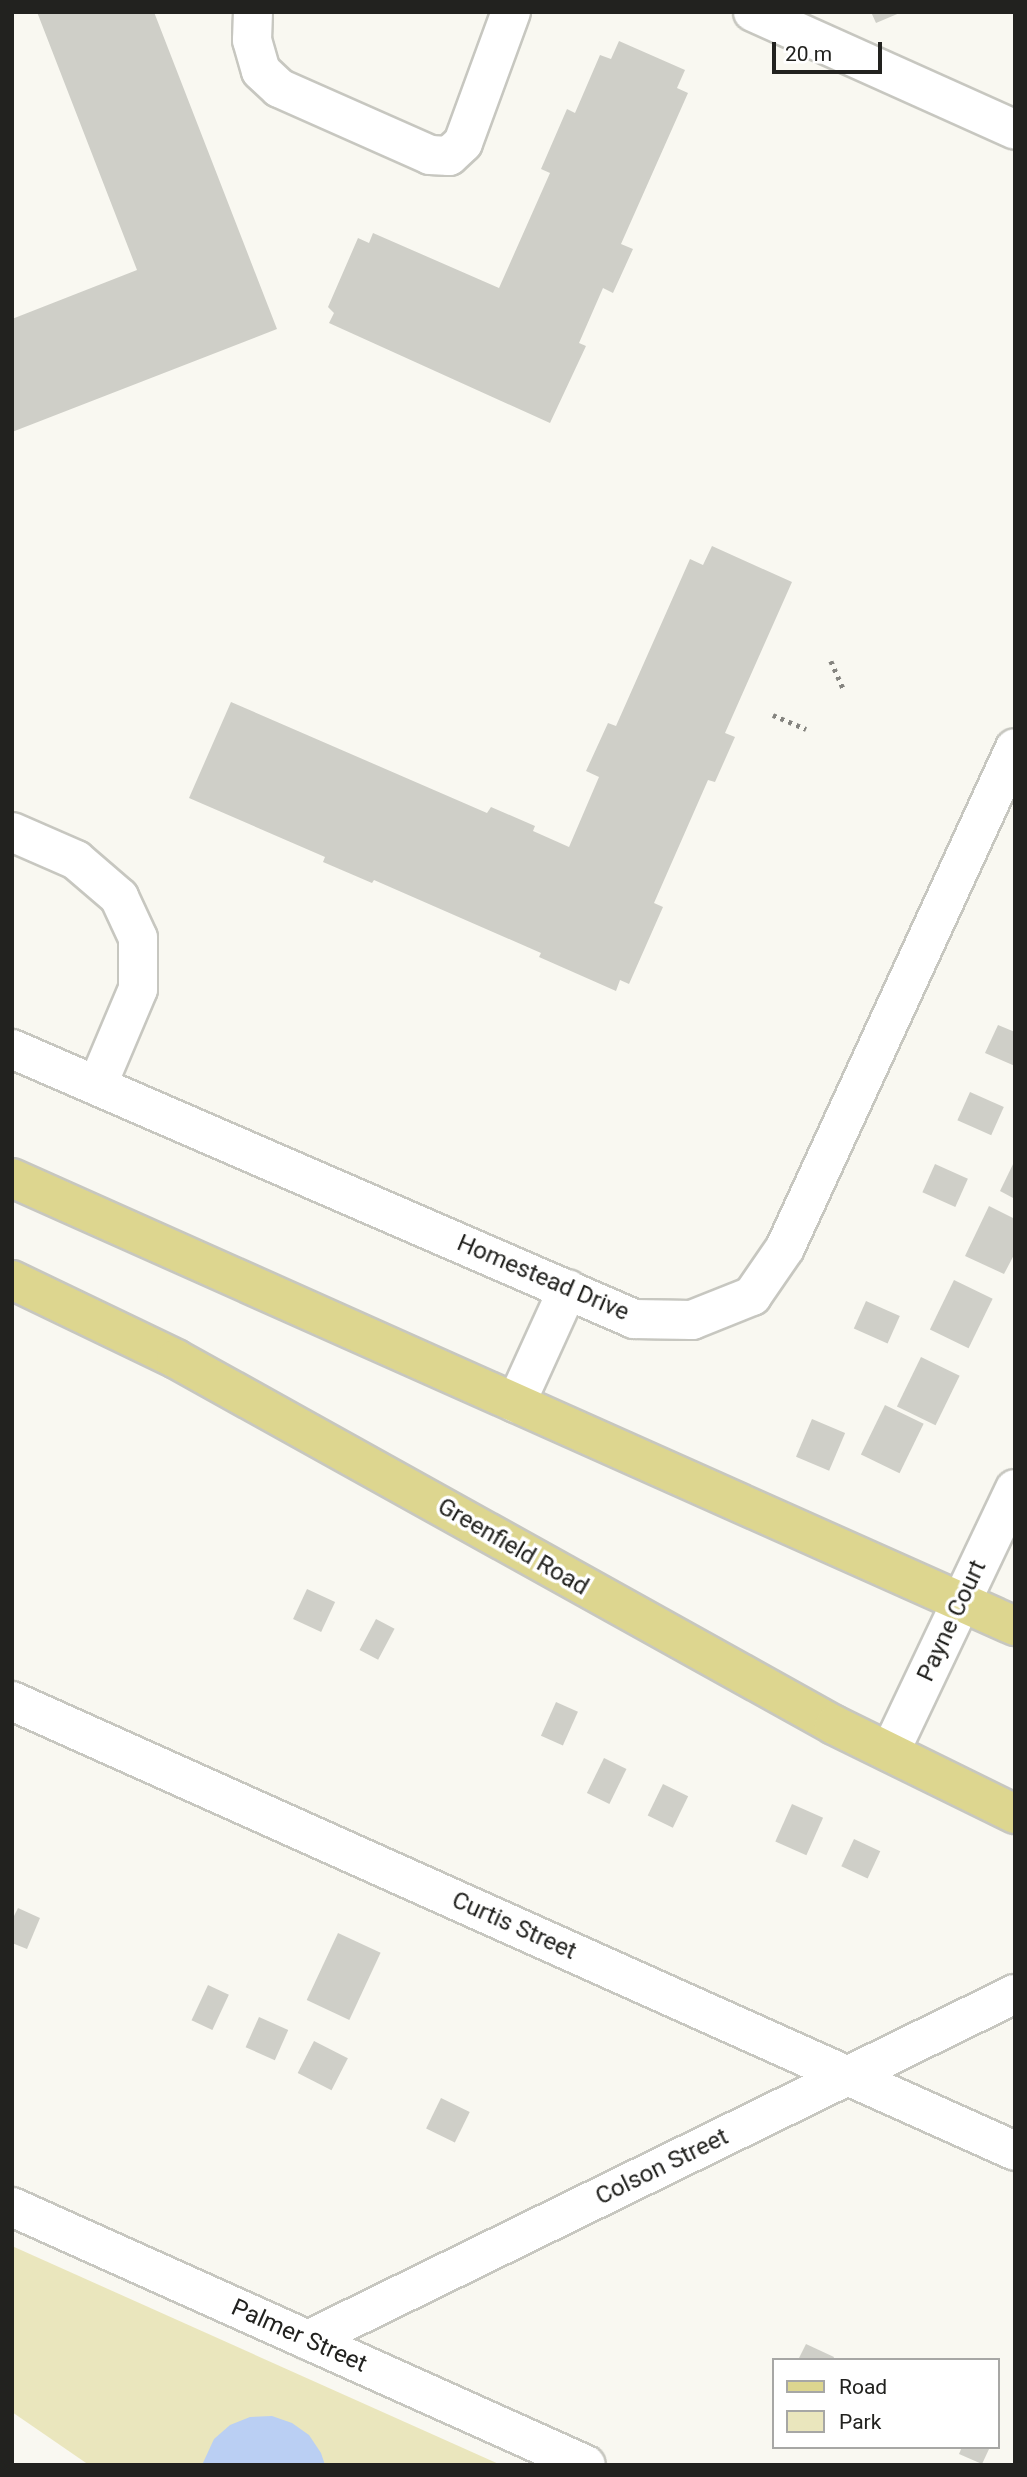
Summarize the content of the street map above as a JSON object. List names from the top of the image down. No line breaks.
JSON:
{"streets":{"main road":["Greenfield Road"],"street":["Homestead Drive","Payne Court","Curtis Street","Colson Street","Palmer Street"]},"crossings":[["Greenfield Road","Payne Court"],["Curtis Street","Colson Street"],["Colson Street","Palmer Street"]],"legend":["Road","Park"],"scale_bar":"20 m"}
